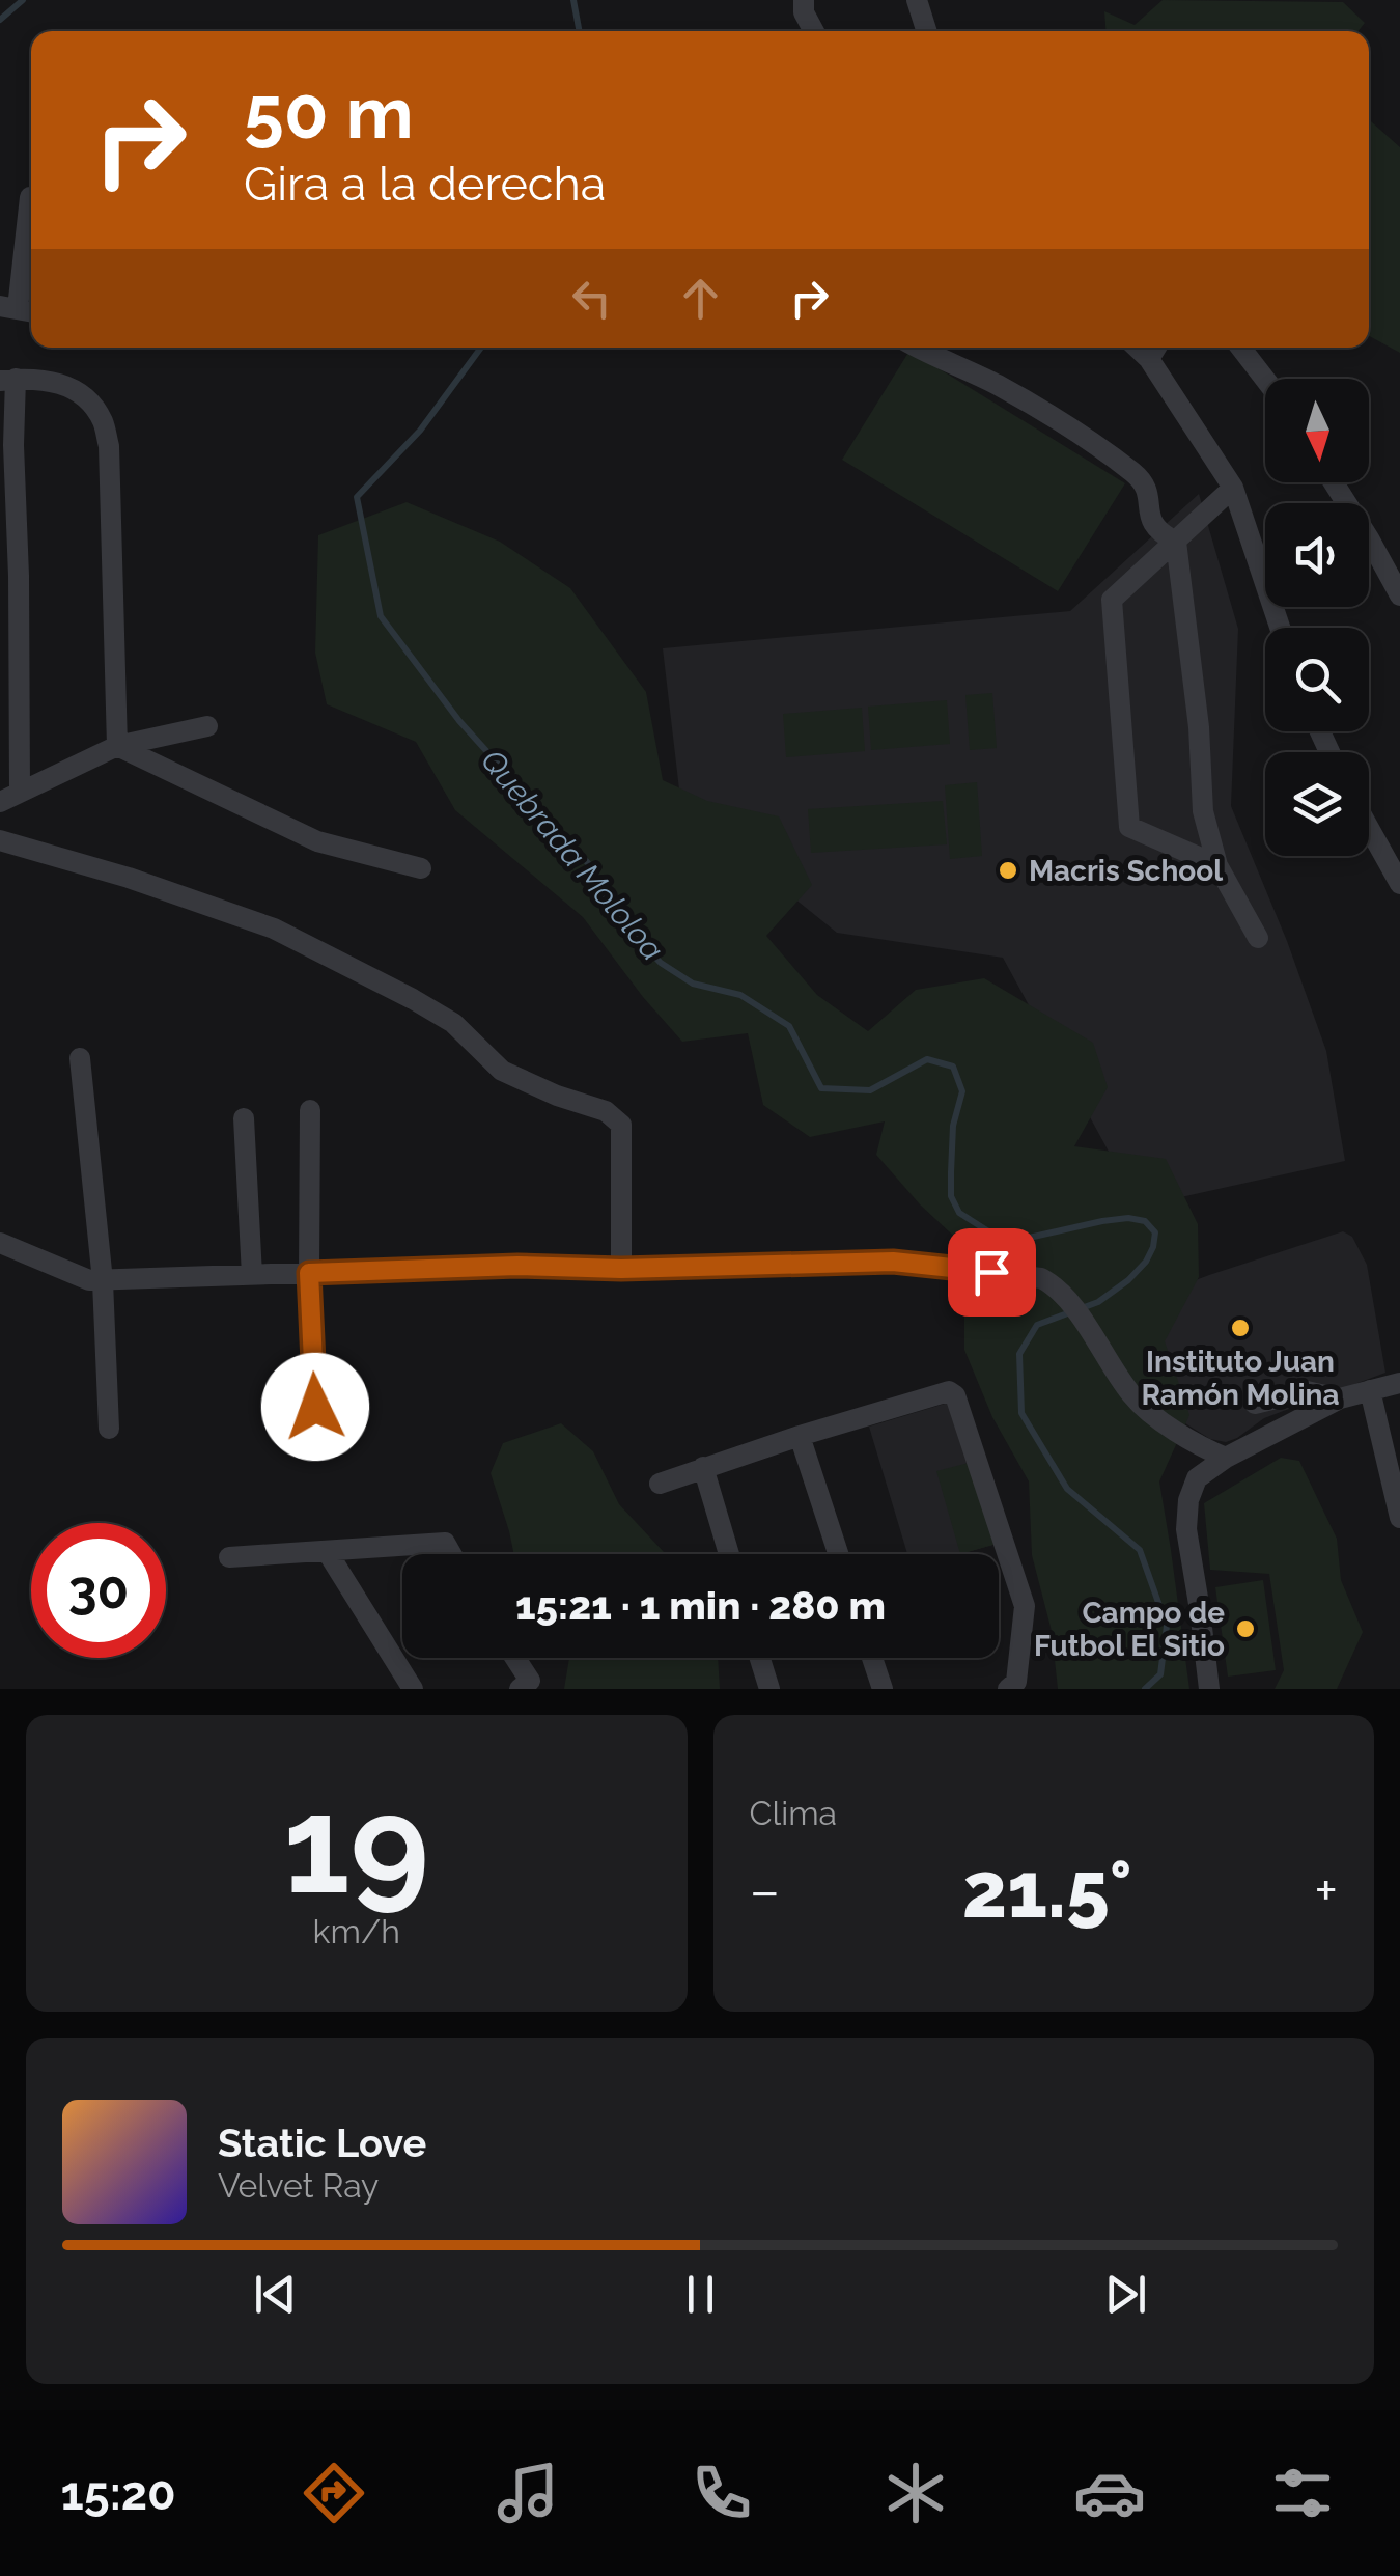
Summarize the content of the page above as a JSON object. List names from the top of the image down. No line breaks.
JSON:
{"water":["Quebrada Mololoa"],"places":["Macris School","Instituto Juan Ramón Molina","Campo de Futbol El Sitio"],"north":"bottom","page":{"turn":["50 m","Gira a la derecha"],"limit":"30","trip":"15:21 · 1 min · 280 m","tile":[["19","km/h"],"Clima"],"heat":["−","21.5°","+"],"song":["Static Love","Velvet Ray"],"tabs":"15:20"}}
